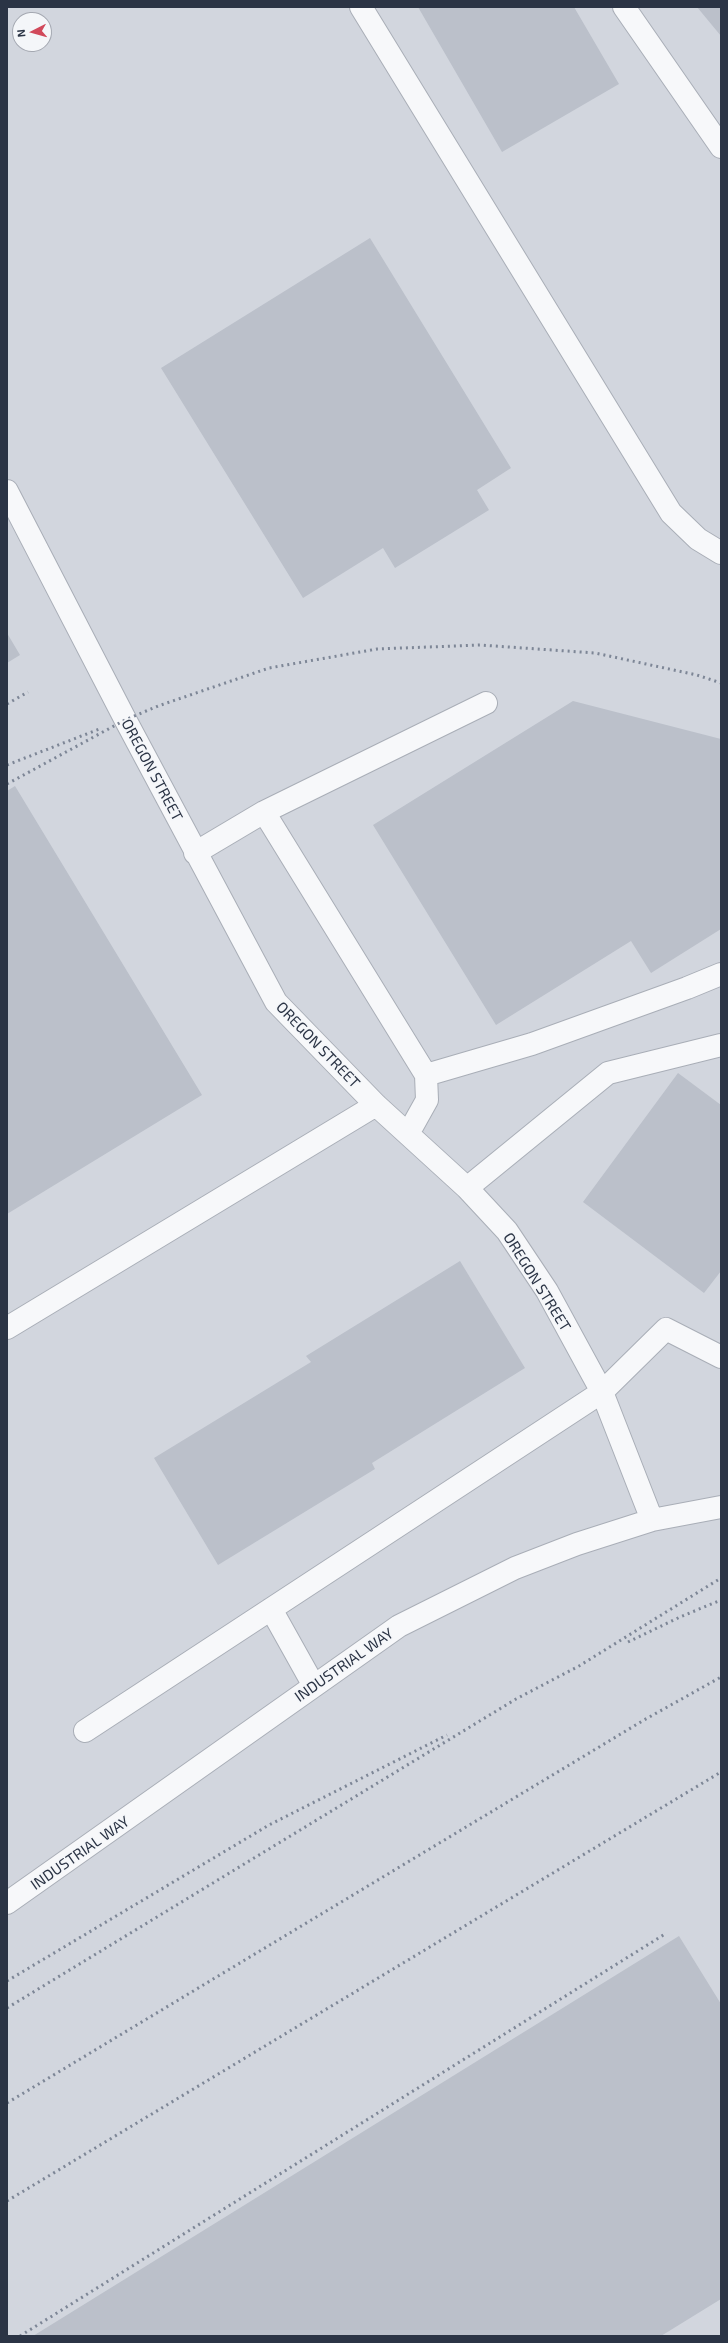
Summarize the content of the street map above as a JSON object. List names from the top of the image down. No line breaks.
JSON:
{"streets":{"street":["OREGON STREET","INDUSTRIAL WAY"]},"crossings":[["OREGON STREET","INDUSTRIAL WAY"]],"north":"left"}
